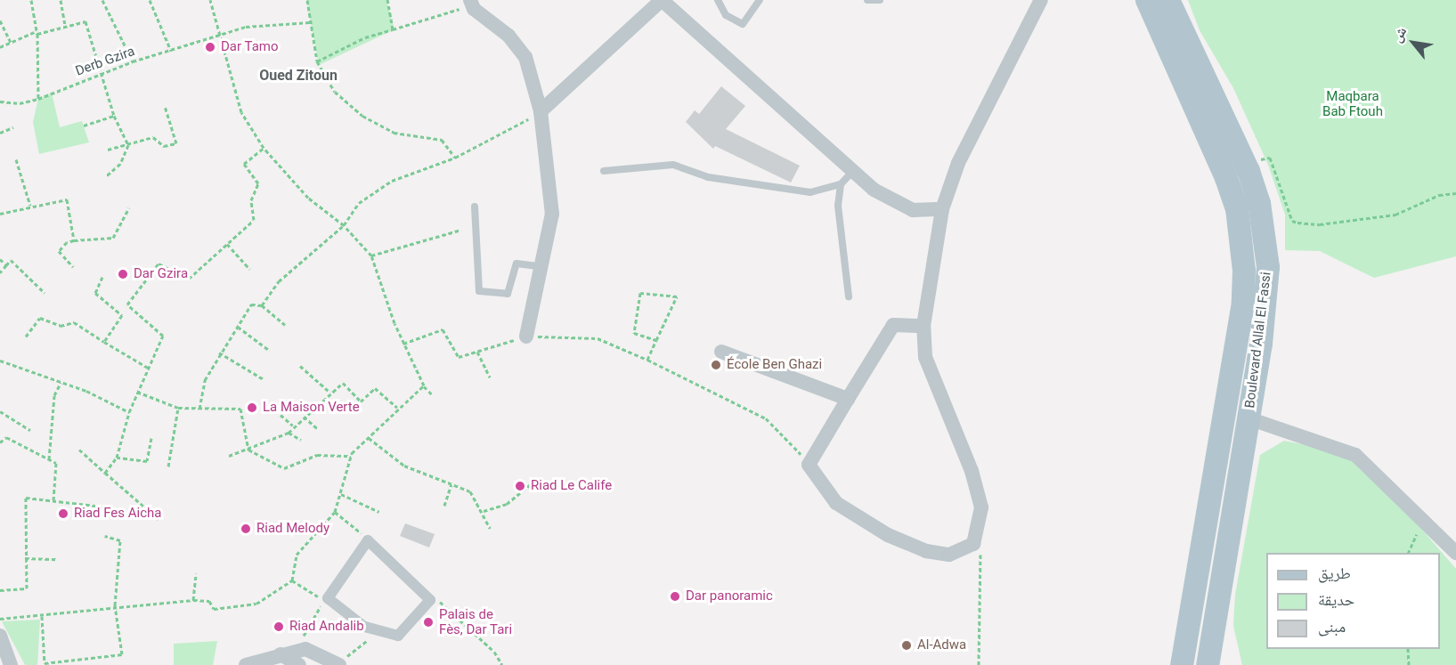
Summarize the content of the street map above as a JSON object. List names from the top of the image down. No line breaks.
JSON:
{"streets":{"main road":["Boulevard Allal El Fassi"],"path":["Derb Gzira"]},"districts":["Oued Zitoun"],"parks":["Maqbara Bab Ftouh"],"places":["Dar Tamo","Dar Gzira","École Ben Ghazi","La Maison Verte","Riad Le Calife","Riad Fes Aicha","Riad Melody","Dar panoramic","Palais de Fès, Dar Tari","Riad Andalib","Al-Adwa"],"legend":["طريق","حديقة","مبنى"],"north":"top left"}
